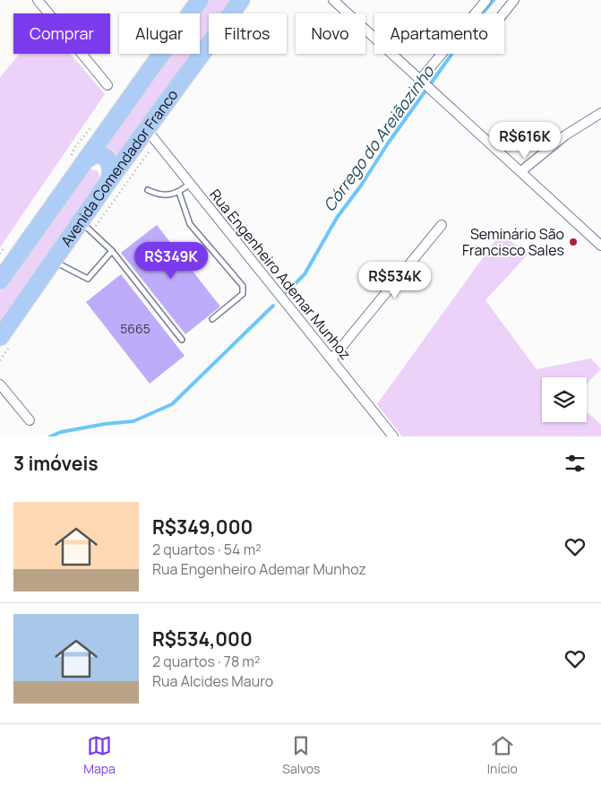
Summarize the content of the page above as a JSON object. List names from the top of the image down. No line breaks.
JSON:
{"streets":{"highway":["Avenida Comendador Franco"],"street":["Rua Engenheiro Ademar Munhoz"]},"crossings":[["Avenida Comendador Franco","Rua Engenheiro Ademar Munhoz"]],"water":["Córrego do Areiãozinho"],"places":["Seminário São Francisco Sales"],"house_numbers":["5665"],"page":{"chip":["Comprar","Alugar","Filtros","Novo","Apartamento"],"price":["R$616K","R$349K","R$534K"],"heading":"3 imóveis","list":[{"name":"R$349,000","note":"2 quartos · 54 m² · Rua Engenheiro Ademar Munhoz"},{"name":"R$534,000","note":"2 quartos · 78 m² · Rua Alcides Mauro"}],"tabs":["Mapa","Salvos","Início"]}}
